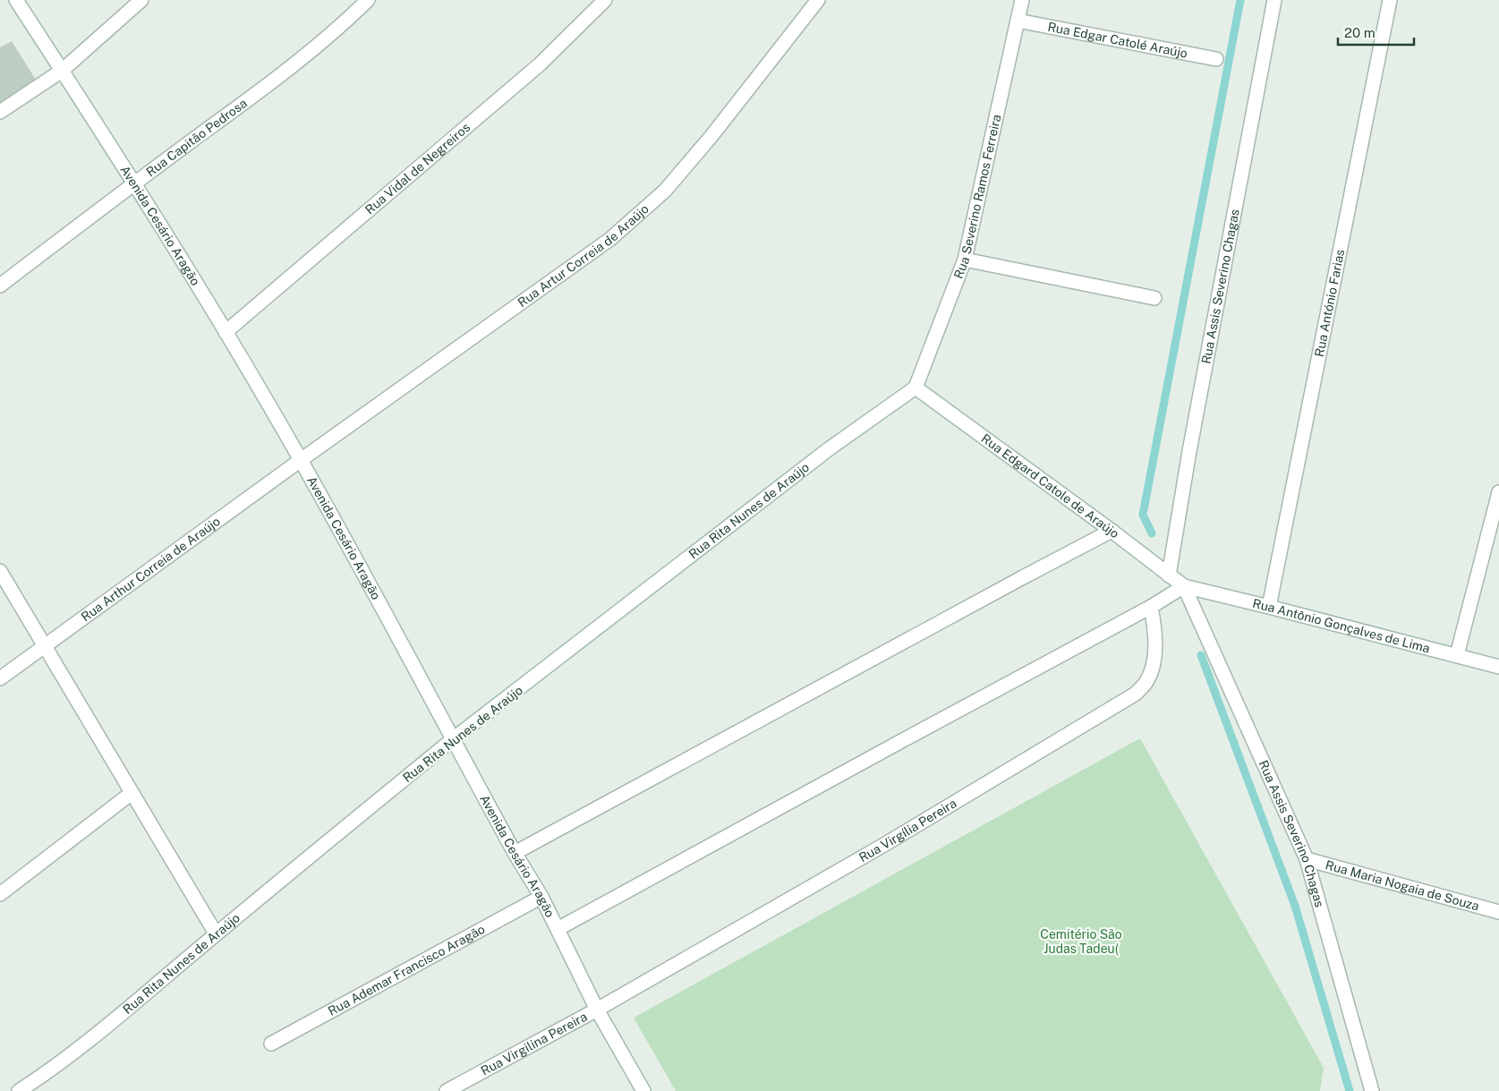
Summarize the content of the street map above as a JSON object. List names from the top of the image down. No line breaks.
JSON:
{"streets":{"street":["Rua Edgar Catolé Araújo","Rua Capitão Pedrosa","Rua Vidal de Negreiros","Rua Severino Ramos Ferreira","Avenida Cesário Aragão","Rua Artur Correia de Araújo","Rua Assis Severino Chagas","Rua António Farias","Rua Edgard Catole de Araújo","Rua Rita Nunes de Araújo","Rua Arthur Correia de Araújo","Rua Antônio Gonçalves de Lima","Rua Virgília Pereira","Rua Maria Nogaia de Souza","Rua Ademar Francisco Aragão","Rua Virgilina Pereira"]},"crossings":[["Rua Edgar Catolé Araújo","Rua Severino Ramos Ferreira"],["Rua Capitão Pedrosa","Avenida Cesário Aragão"],["Rua Vidal de Negreiros","Avenida Cesário Aragão"],["Rua Severino Ramos Ferreira","Rua Edgard Catole de Araújo"],["Rua Severino Ramos Ferreira","Rua Rita Nunes de Araújo"],["Avenida Cesário Aragão","Rua Artur Correia de Araújo"],["Avenida Cesário Aragão","Rua Rita Nunes de Araújo"],["Avenida Cesário Aragão","Rua Arthur Correia de Araújo"],["Avenida Cesário Aragão","Rua Virgília Pereira"],["Avenida Cesário Aragão","Rua Ademar Francisco Aragão"],["Avenida Cesário Aragão","Rua Virgilina Pereira"],["Rua Artur Correia de Araújo","Rua Arthur Correia de Araújo"],["Rua Assis Severino Chagas","Rua Edgard Catole de Araújo"],["Rua Assis Severino Chagas","Rua Antônio Gonçalves de Lima"],["Rua Assis Severino Chagas","Rua Maria Nogaia de Souza"],["Rua António Farias","Rua Antônio Gonçalves de Lima"],["Rua Edgard Catole de Araújo","Rua Rita Nunes de Araújo"],["Rua Edgard Catole de Araújo","Rua Antônio Gonçalves de Lima"],["Rua Virgília Pereira","Rua Virgilina Pereira"]],"parks":["Cemitério São Judas Tadeu("],"scale_bar":"20 m"}
